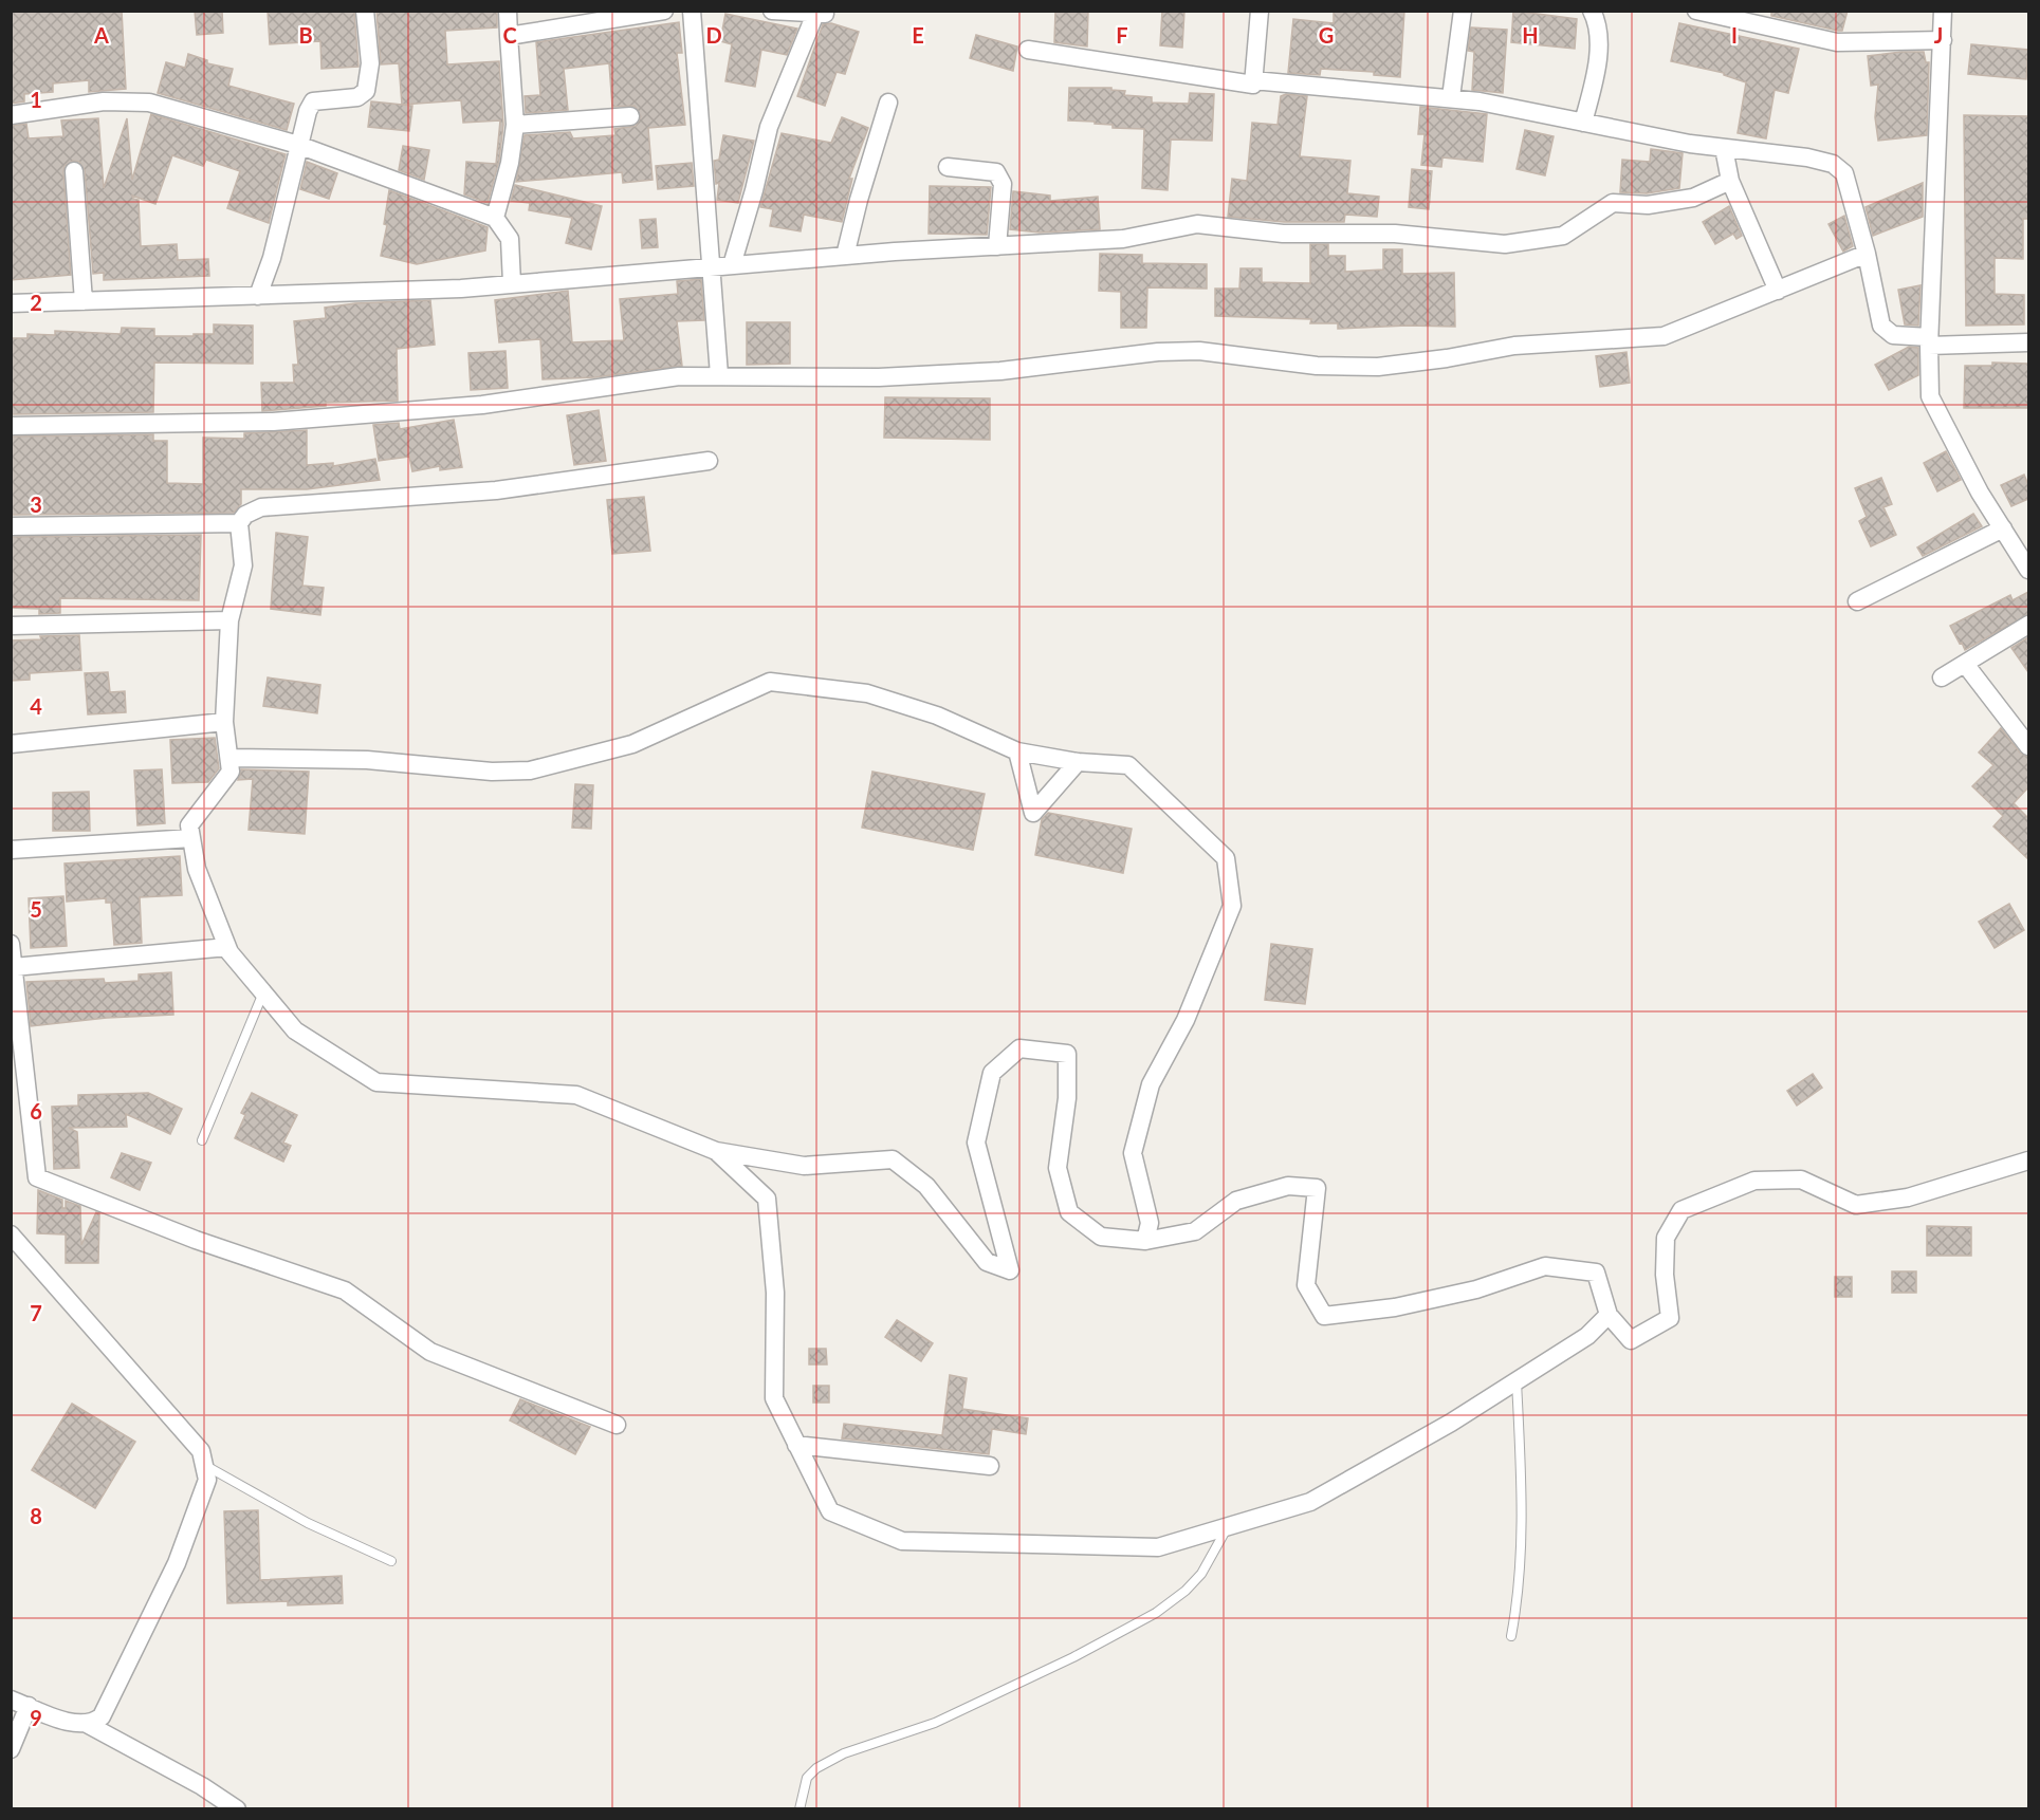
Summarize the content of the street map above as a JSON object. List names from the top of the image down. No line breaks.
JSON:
{"grid":{"columns":["A","B","C","D","E","F","G","H","I","J"],"rows":["1","2","3","4","5","6","7","8","9"]}}
